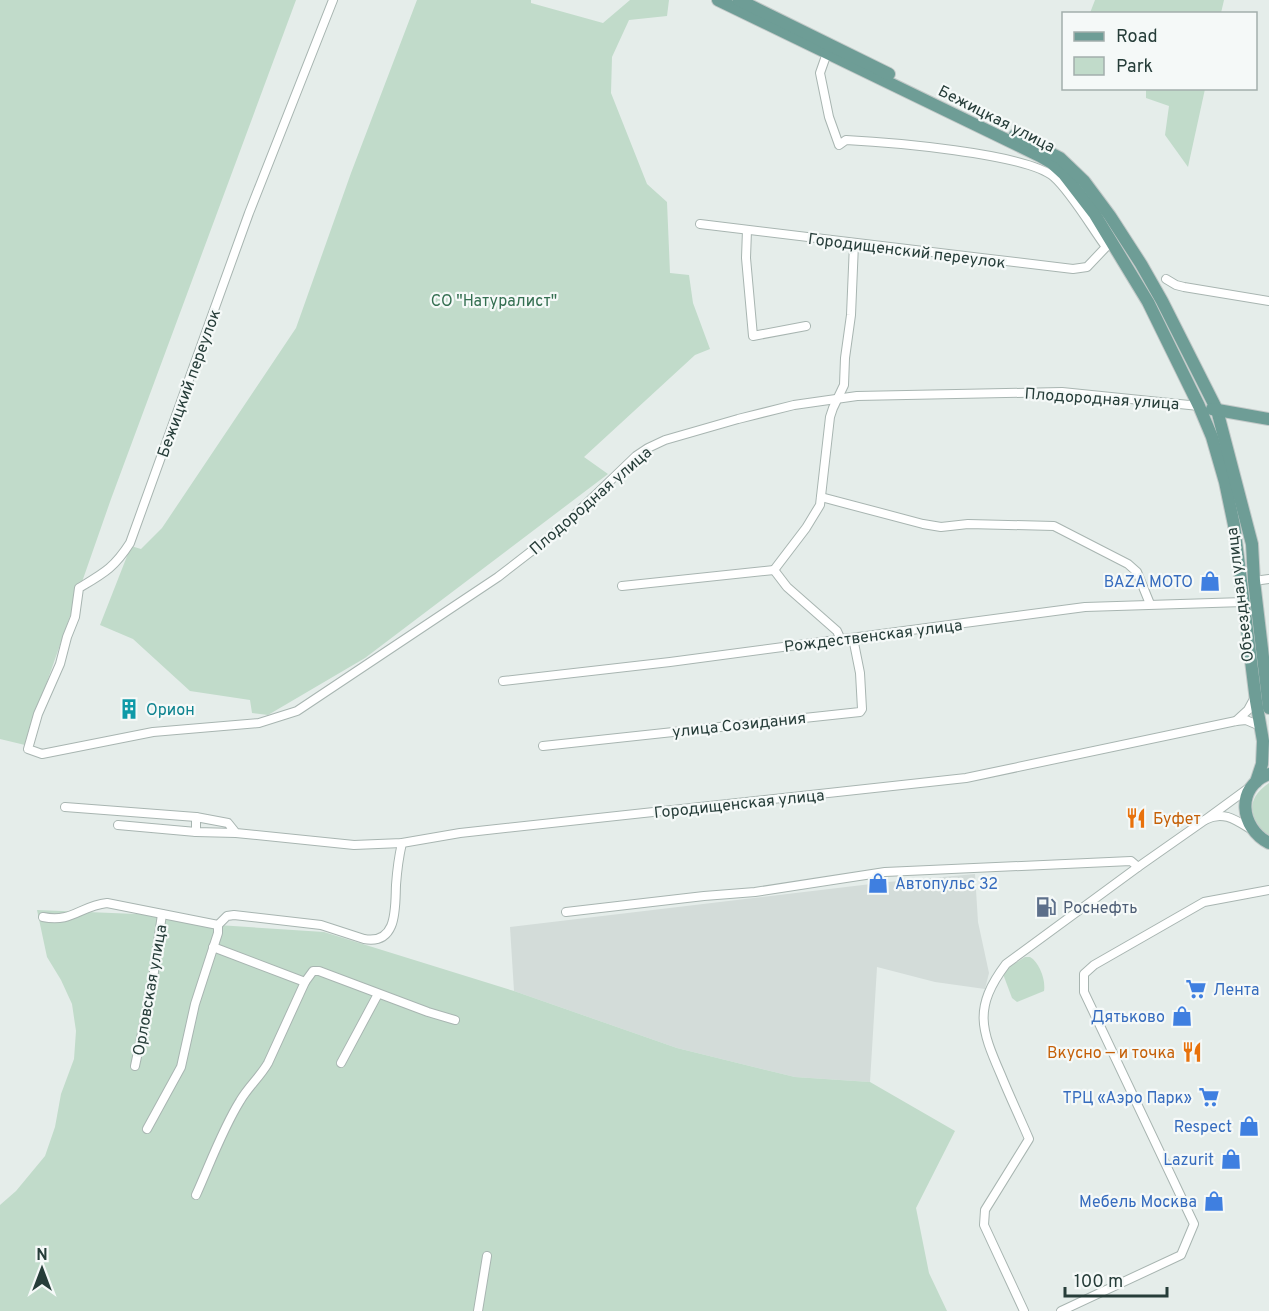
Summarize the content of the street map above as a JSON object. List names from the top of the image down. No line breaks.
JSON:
{"streets":{"main road":["Бежицкая улица","Объездная улица"],"street":["Городищенский переулок","Бежицкий переулок","Плодородная улица","Рождественская улица","улица Созидания","Городищенская улица","Орловская улица"]},"crossings":[["Бежицкая улица","Городищенский переулок"],["Бежицкая улица","Плодородная улица"],["Бежицкая улица","Объездная улица"],["Бежицкий переулок","Плодородная улица"],["Плодородная улица","Объездная улица"],["Объездная улица","Рождественская улица"],["Рождественская улица","улица Созидания"]],"parks":["СО \"Натуралист\""],"places":{"shop":["BAZA MOTO","Автопульс 32","Дятьково","Respect","Lazurit","Мебель Москва"],"building":["Орион"],"restaurant":["Буфет","Вкусно — и точка"],"fuel station":["Роснефть"],"supermarket":["Лента","ТРЦ «Аэро Парк»"]},"legend":["Road","Park"],"scale_bar":"100 m","north":"top"}
